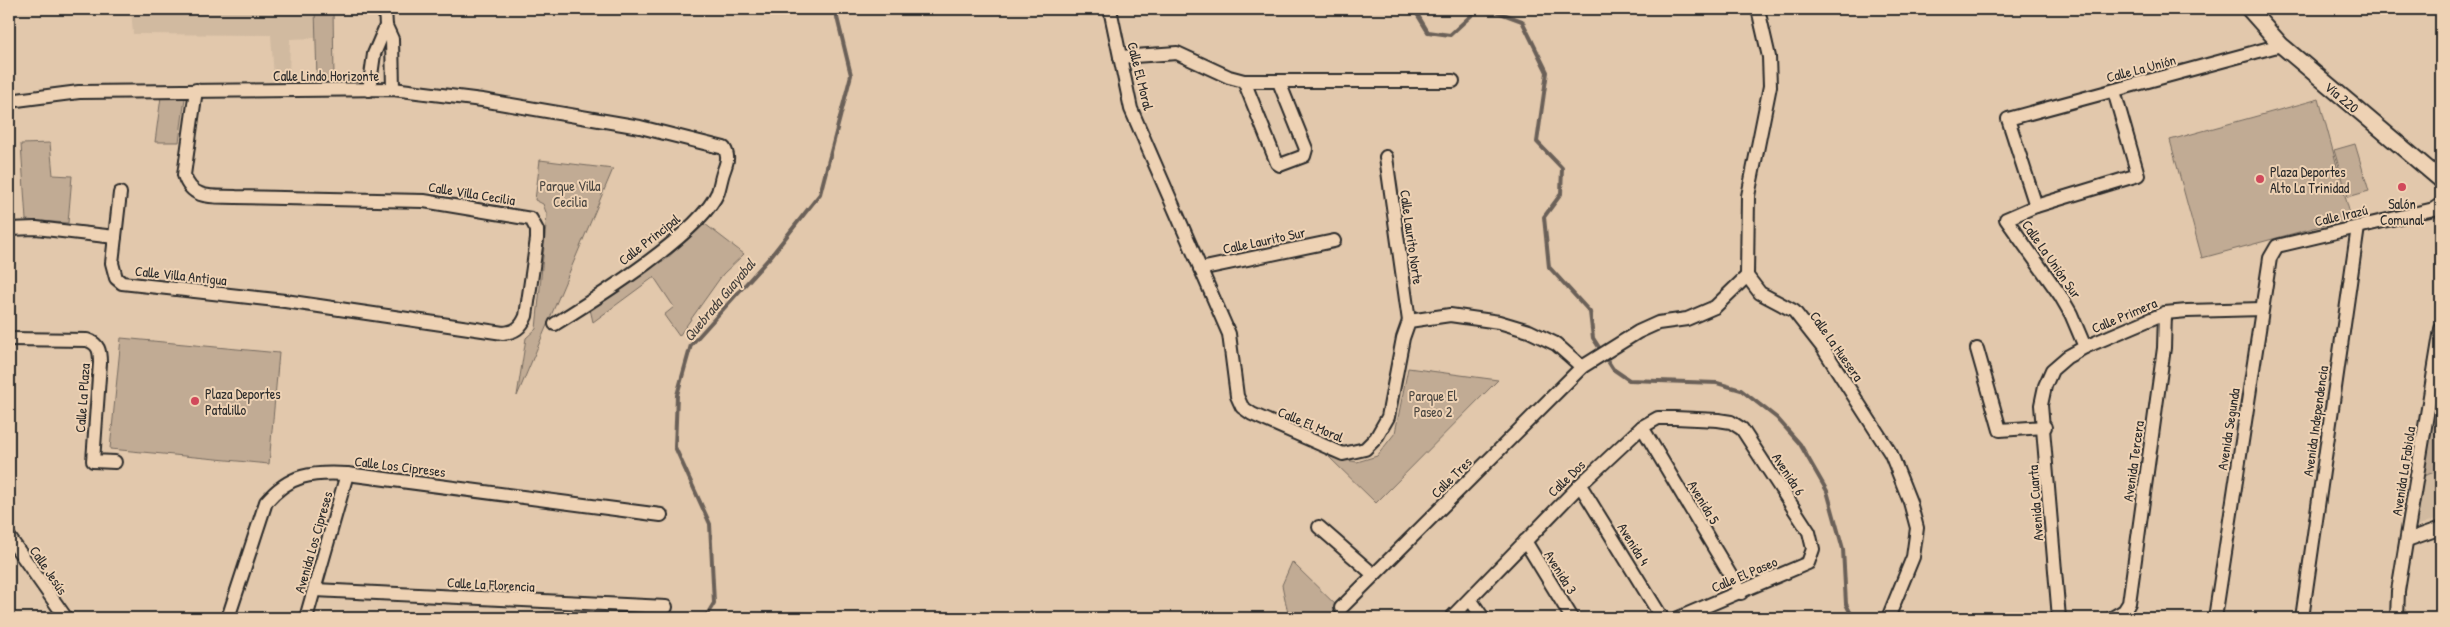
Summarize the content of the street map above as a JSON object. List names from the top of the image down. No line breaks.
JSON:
{"streets":{"main road":["Vía 220"],"street":["Calle La Unión","Calle Lindo Horizonte","Calle El Moral","Calle Villa Cecilia","Calle Irazú","Calle Laurito Norte","Calle Principal","Calle Laurito Sur","Calle La Unión Sur","Calle Villa Antigua","Calle Primera","Calle La Huesera","Calle La Plaza","Avenida Independencia","Avenida Segunda","Avenida Tercera","Calle Los Cipreses","Avenida La Fabiola","Avenida 6","Calle Tres","Calle Dos","Avenida 5","Avenida Cuarta","Avenida Los Cipreses","Avenida 4","Calle Jesús","Avenida 3","Calle El Paseo","Calle La Florencia"]},"crossings":[["Calle La Unión","Vía 220"],["Calle La Unión","Calle La Unión Sur"],["Calle Lindo Horizonte","Calle Villa Cecilia"],["Calle Lindo Horizonte","Calle Principal"],["Calle El Moral","Calle Laurito Norte"],["Calle El Moral","Calle Laurito Sur"],["Calle Villa Cecilia","Calle Villa Antigua"],["Calle Irazú","Avenida Independencia"],["Calle Irazú","Avenida Segunda"],["Calle La Unión Sur","Calle Primera"],["Calle Primera","Avenida Segunda"],["Calle Primera","Avenida Tercera"],["Calle Primera","Avenida Cuarta"],["Calle Los Cipreses","Avenida Los Cipreses"],["Avenida 6","Calle Dos"],["Avenida 6","Calle El Paseo"],["Calle Dos","Avenida 5"],["Calle Dos","Avenida 4"],["Calle Dos","Avenida 3"],["Avenida 5","Calle El Paseo"],["Avenida Los Cipreses","Calle La Florencia"]],"water":["Quebrada Guayabal"],"parks":["Parque Villa Cecilia","Parque El Paseo 2"],"places":["Plaza Deportes Alto La Trinidad","Salón Comunal","Plaza Deportes Patalillo"]}
